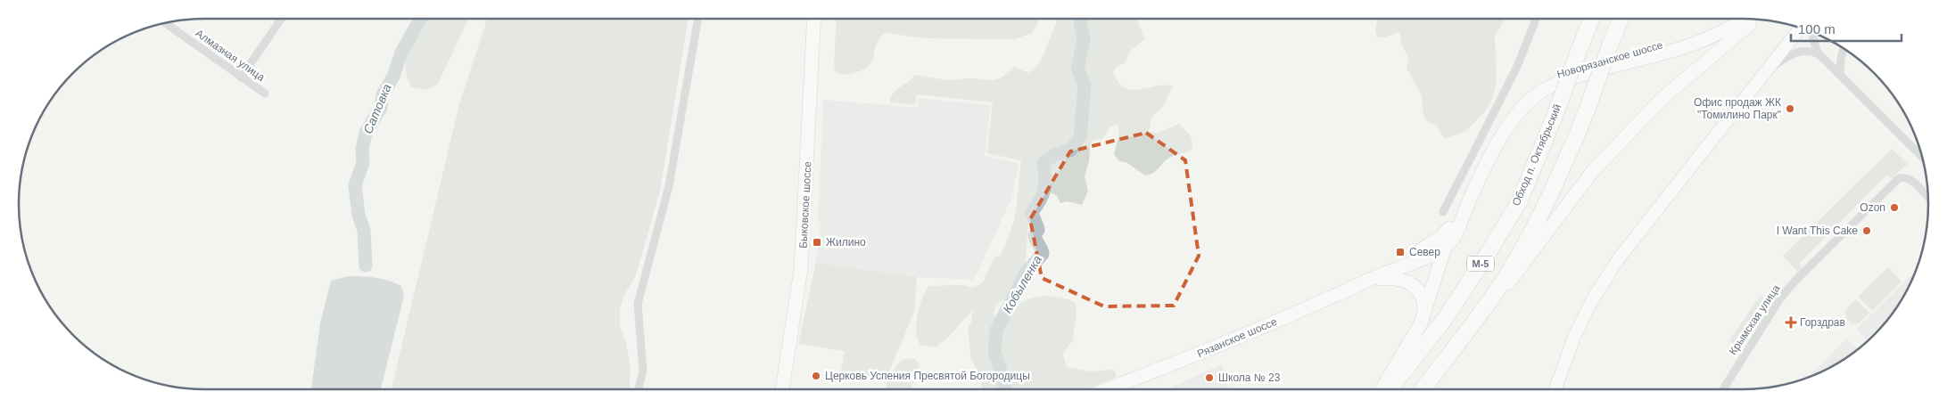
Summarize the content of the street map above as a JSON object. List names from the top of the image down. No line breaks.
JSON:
{"streets":{"highway":["Обход п. Октябрьский","М-5"],"main road":["Новорязанское шоссе","Быковское шоссе","Рязанское шоссе"],"street":["Алмазная улица","Крымская улица"]},"crossings":[["Новорязанское шоссе","Рязанское шоссе"]],"water":["Сатовка","Кобыленка"],"places":{"other":["Офис продаж ЖК \"Томилино Парк\"","Ozon","I Want This Cake","Церковь Успения Пресвятой Богородицы","Школа № 23"],"transit":["Жилино","Север"],"health":["Горздрав"]},"scale_bar":"100 m"}
